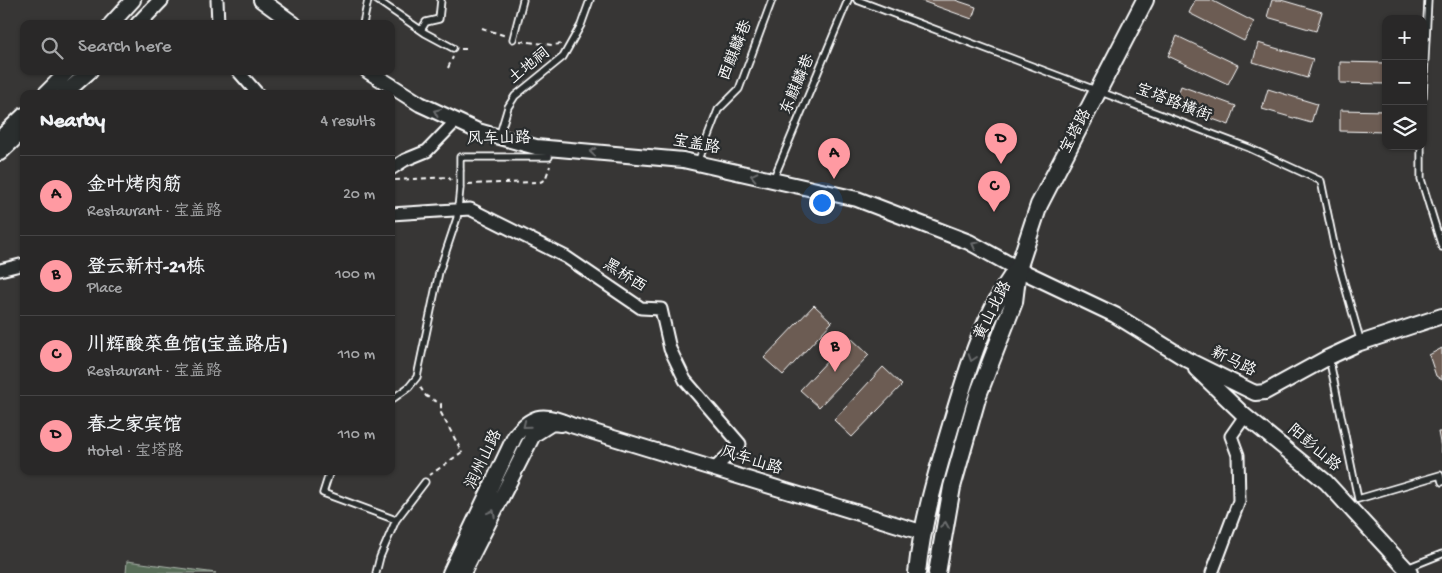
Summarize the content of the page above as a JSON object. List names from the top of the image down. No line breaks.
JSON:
{"streets":{"main road":["宝塔路","黄山北路"],"street":["风车山路","宝盖路","黑桥西","新马路","阳彭山路","润州山路"],"lane":["西麒麟巷","土地祠","东麒麟巷","宝塔路横街"]},"crossings":[["西麒麟巷","宝盖路"],["土地祠","宝盖路"],["东麒麟巷","宝盖路"],["宝塔路横街","宝塔路"],["宝塔路横街","新马路"],["宝塔路","宝盖路"],["宝塔路","黄山北路"],["宝塔路","新马路"],["风车山路","宝盖路"],["风车山路","黑桥西"],["风车山路","黄山北路"],["风车山路","润州山路"],["宝盖路","黄山北路"],["宝盖路","新马路"],["黄山北路","新马路"],["新马路","阳彭山路"]],"one_way":["宝盖路"],"page":{"map_buttons":["+","−"],"search":"Search here","heading":["Nearby","4 results"],"pins":["D","A","C","B"],"list":[{"mark":"A","name":"金叶烤肉筋","note":"Restaurant · 宝盖路","value":"20 m"},{"mark":"B","name":"登云新村-21栋","note":"Place","value":"100 m"},{"mark":"C","name":"川辉酸菜鱼馆(宝盖路店)","note":"Restaurant · 宝盖路","value":"110 m"},{"mark":"D","name":"春之家宾馆","note":"Hotel · 宝塔路","value":"110 m"}]}}
